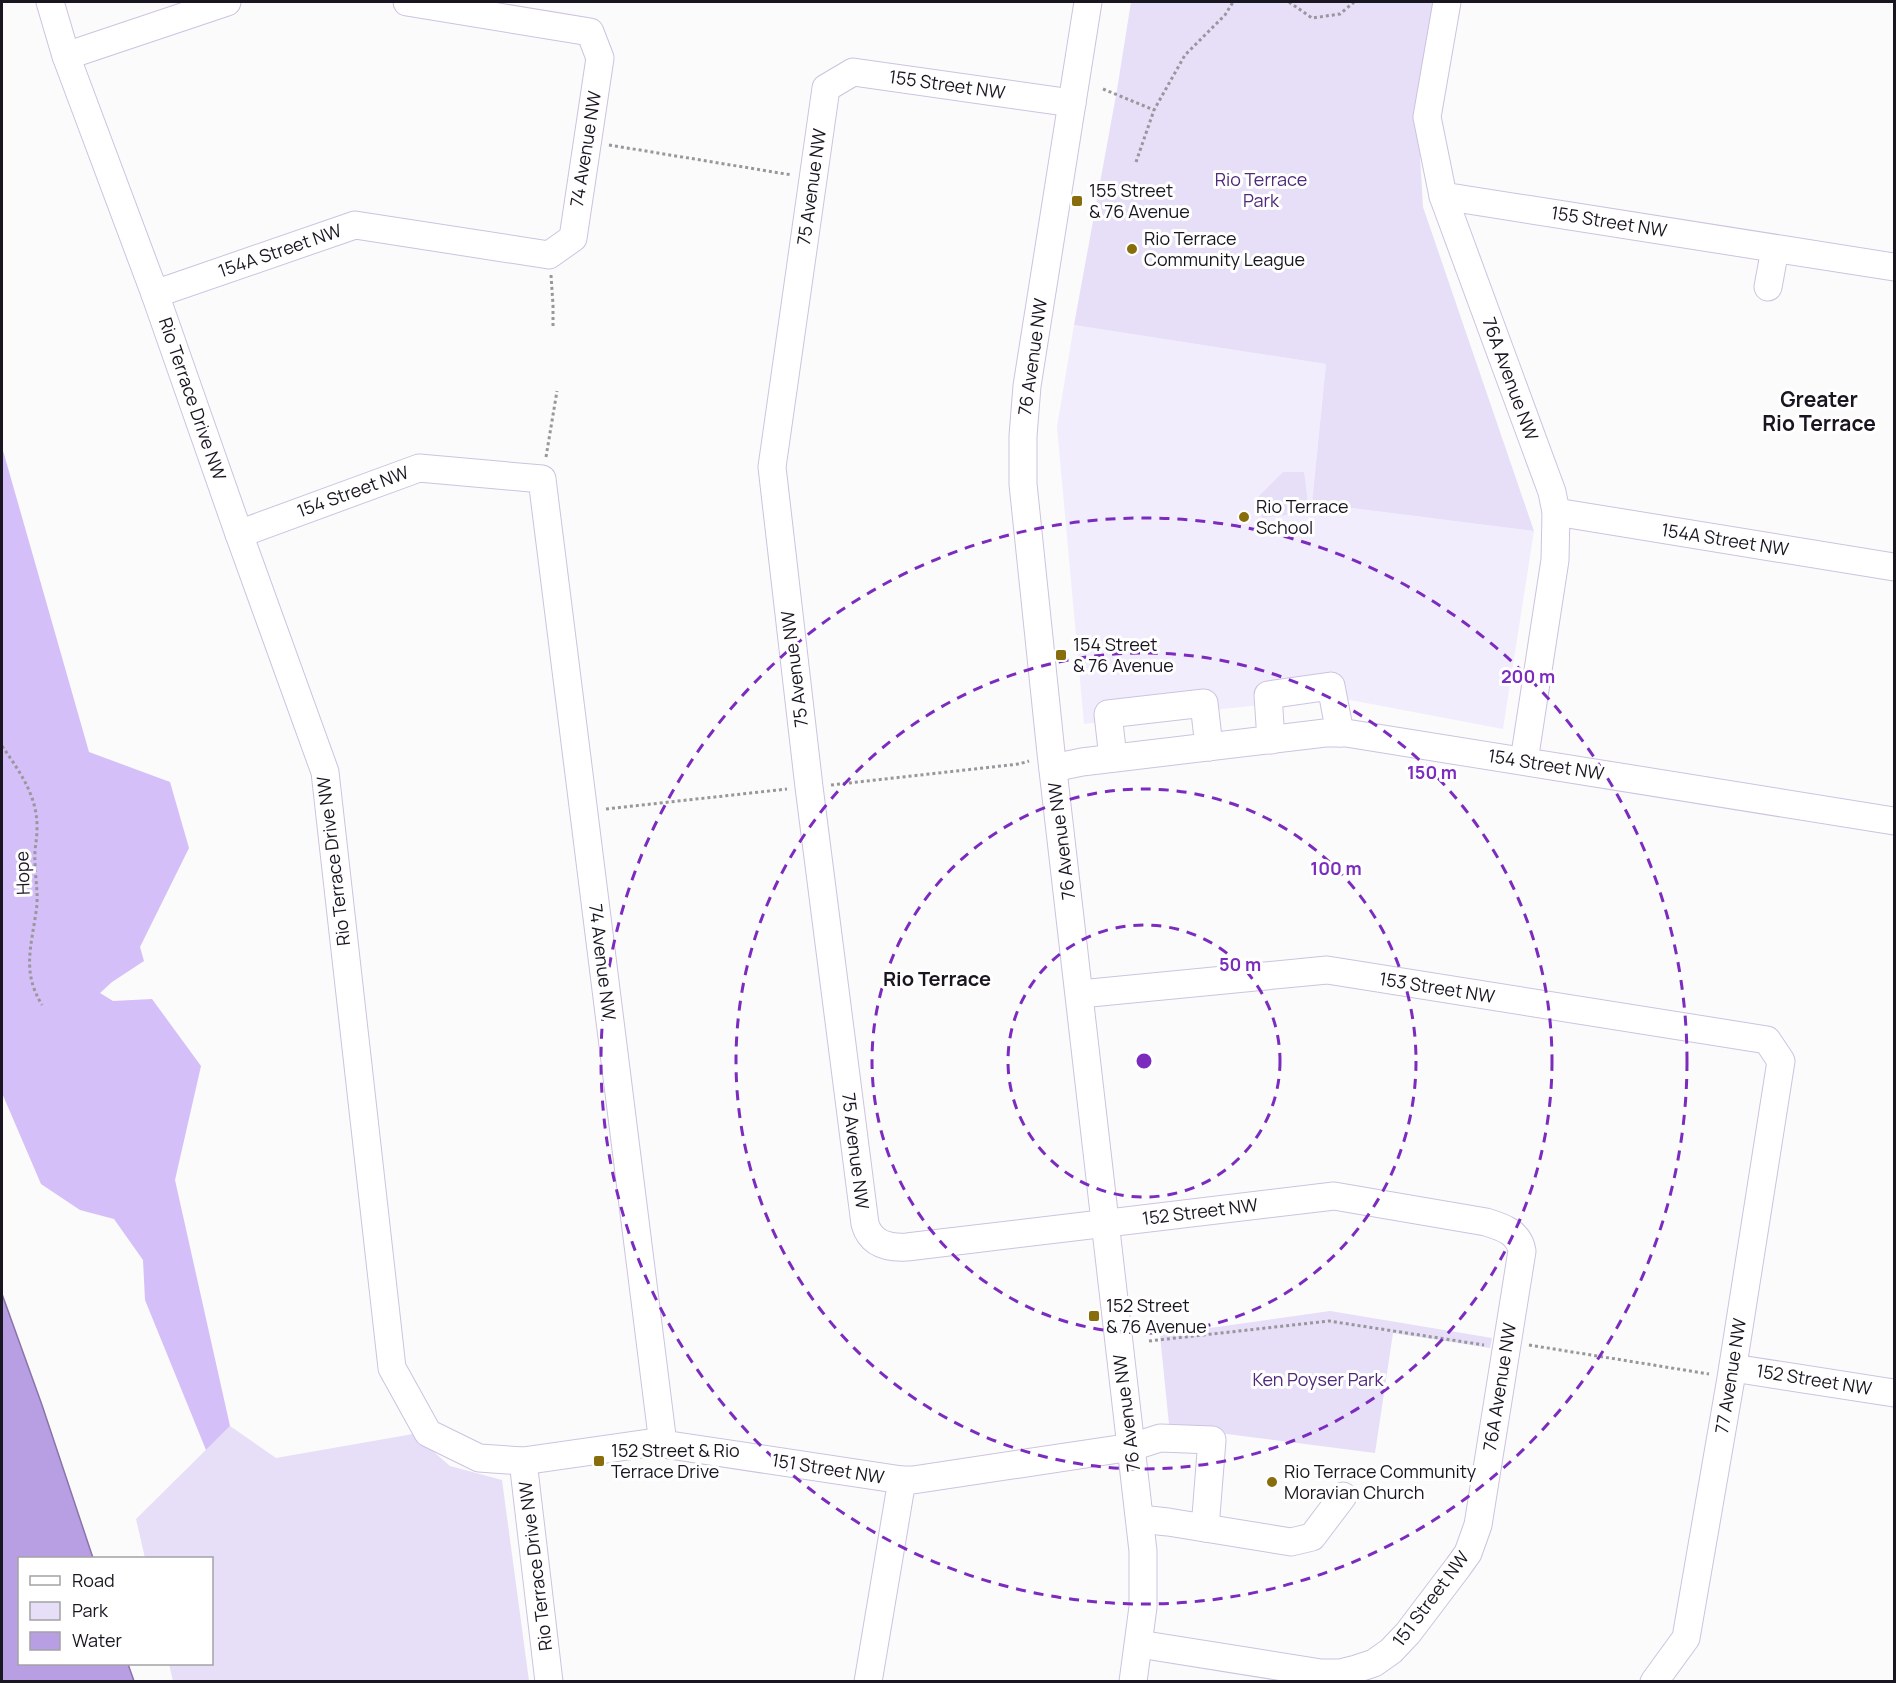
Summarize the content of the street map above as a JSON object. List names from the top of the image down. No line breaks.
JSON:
{"streets":{"street":["155 Street NW","74 Avenue NW","75 Avenue NW","154A Street NW","76 Avenue NW","76A Avenue NW","Rio Terrace Drive NW","154 Street NW","153 Street NW","152 Street NW","77 Avenue NW","151 Street NW"],"path":["Hope"]},"crossings":[["155 Street NW","75 Avenue NW"],["155 Street NW","76 Avenue NW"],["155 Street NW","76A Avenue NW"],["74 Avenue NW","154A Street NW"],["74 Avenue NW","154 Street NW"],["74 Avenue NW","151 Street NW"],["75 Avenue NW","152 Street NW"],["154A Street NW","76A Avenue NW"],["154A Street NW","Rio Terrace Drive NW"],["76 Avenue NW","154 Street NW"],["76 Avenue NW","153 Street NW"],["76 Avenue NW","152 Street NW"],["76 Avenue NW","151 Street NW"],["76A Avenue NW","154 Street NW"],["76A Avenue NW","152 Street NW"],["76A Avenue NW","151 Street NW"],["Rio Terrace Drive NW","154 Street NW"],["Rio Terrace Drive NW","151 Street NW"],["153 Street NW","77 Avenue NW"],["152 Street NW","77 Avenue NW"]],"districts":["Greater Rio Terrace","Rio Terrace"],"parks":["Rio Terrace Park","Ken Poyser Park"],"places":{"transit":["155 Street & 76 Avenue","154 Street & 76 Avenue","152 Street & 76 Avenue","152 Street & Rio Terrace Drive"],"other":["Rio Terrace Community League","Rio Terrace School","Rio Terrace Community Moravian Church"]},"legend":["Road","Park","Water"],"rings":["200 m","150 m","100 m","50 m"]}
